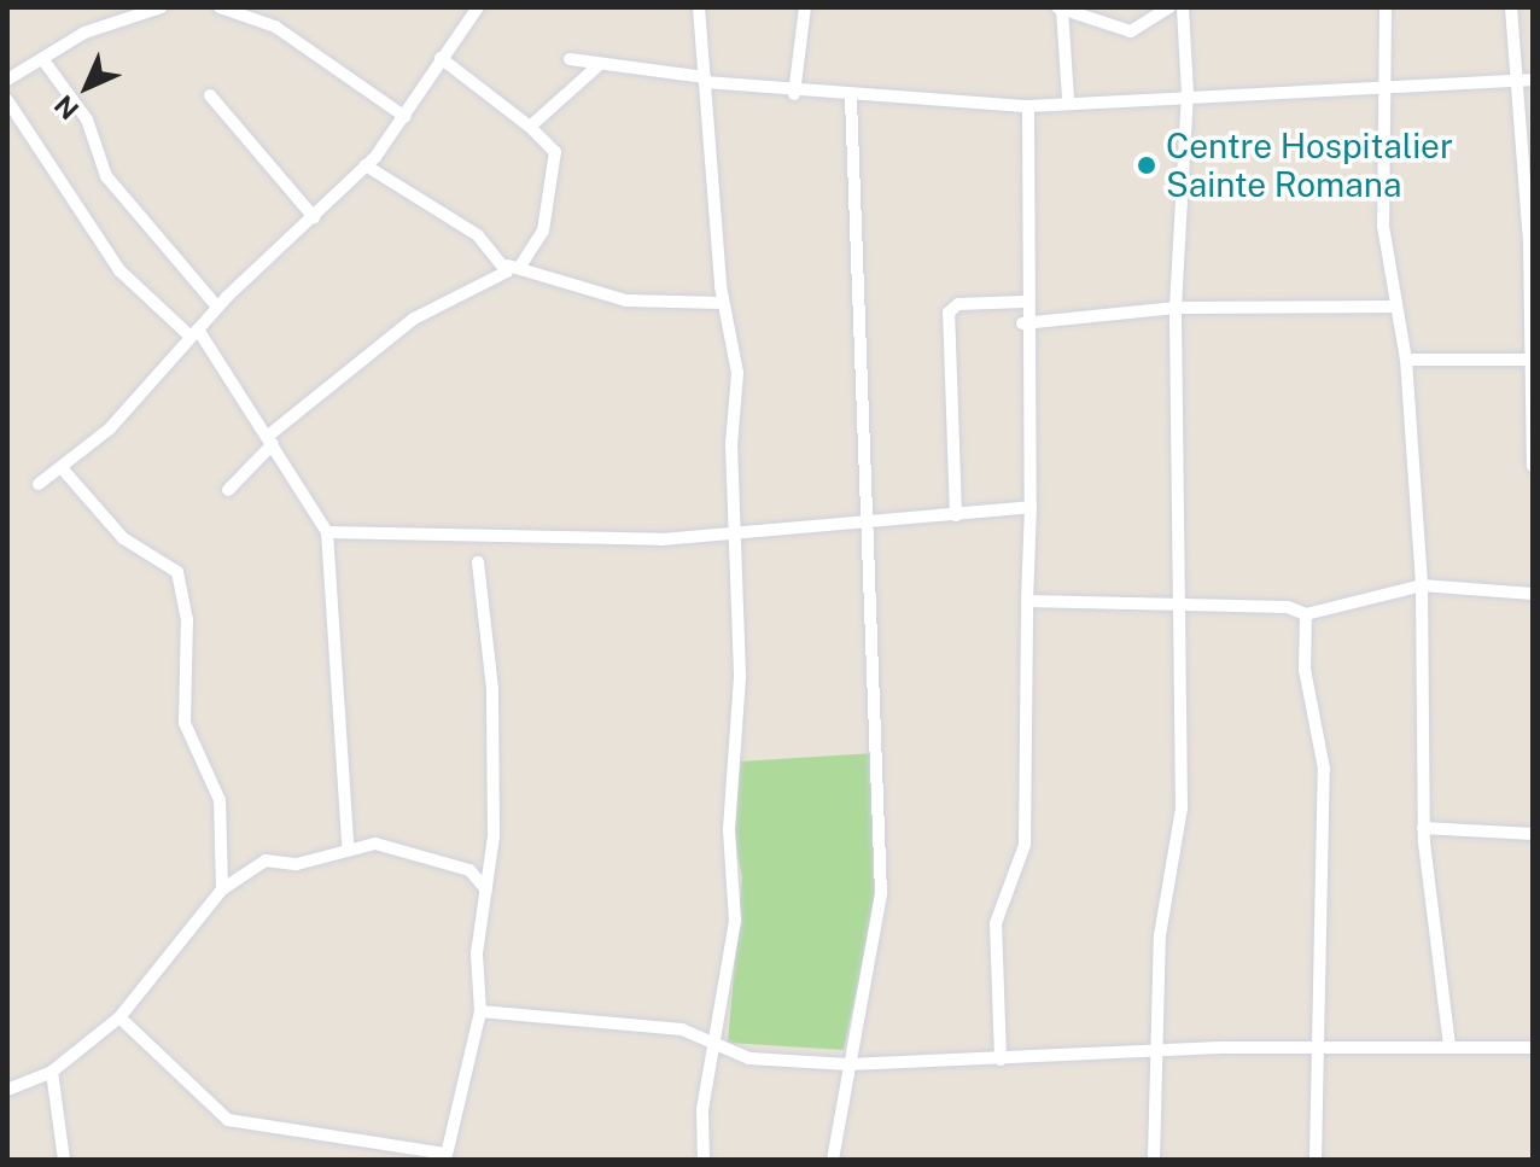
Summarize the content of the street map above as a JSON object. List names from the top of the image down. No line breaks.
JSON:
{"places":["Centre Hospitalier Sainte Romana"],"north":"bottom left"}
